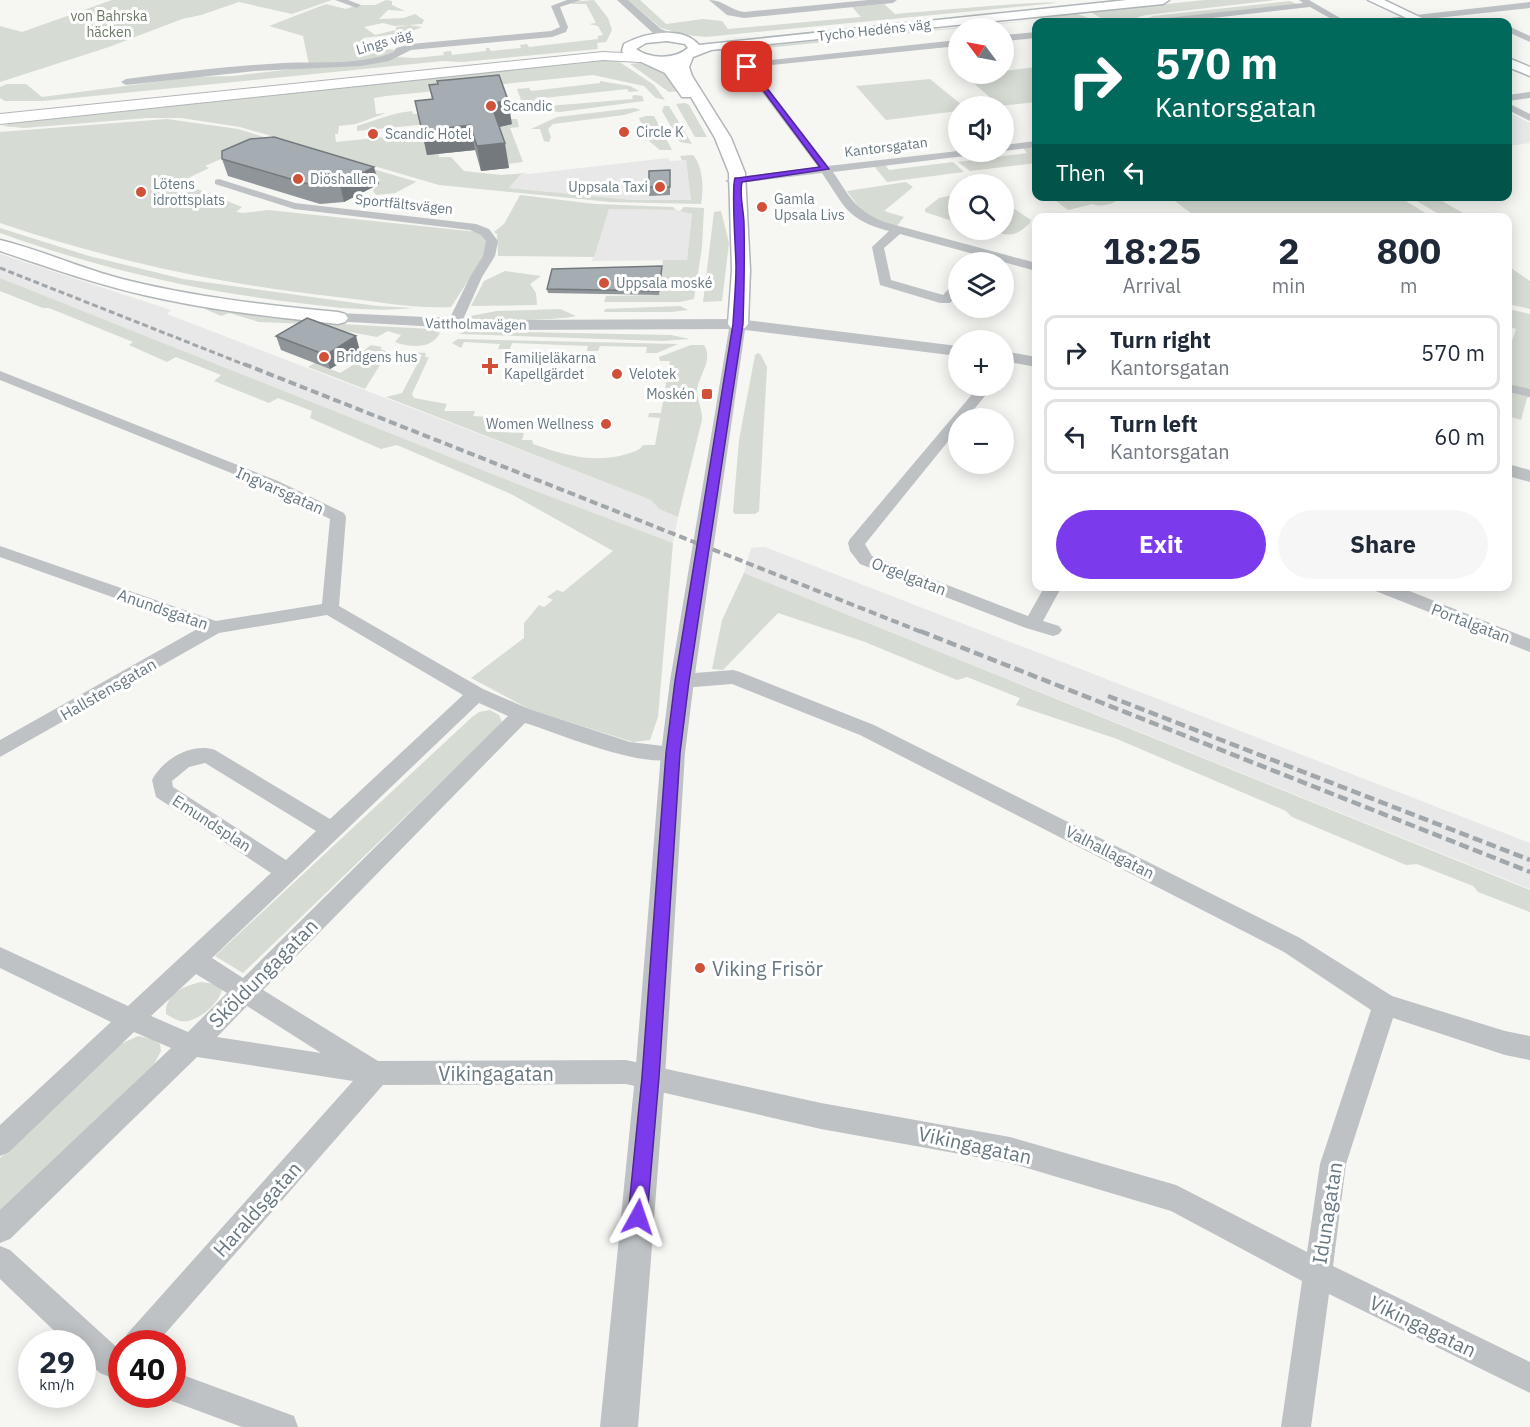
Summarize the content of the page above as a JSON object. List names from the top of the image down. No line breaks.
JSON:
{"streets":{"main road":["Tycho Hedéns väg","Vattholmavägen"],"street":["Lings väg","Kantorsgatan","Sportfältsvägen","Ingvarsgatan","Orgelgatan","Anundsgatan","Portalgatan","Hallstensgatan","Emundsplan","Valhallagatan","Sköldungagatan","Vikingagatan","Haraldsgatan","Idunagatan"]},"crossings":[["Sportfältsvägen","Vattholmavägen"],["Ingvarsgatan","Anundsgatan"],["Anundsgatan","Hallstensgatan"],["Valhallagatan","Idunagatan"],["Sköldungagatan","Vikingagatan"],["Vikingagatan","Haraldsgatan"],["Vikingagatan","Idunagatan"]],"parks":["von Bahrska häcken"],"places":{"other":["Scandic","Circle K","Scandic Hotel","Diöshallen","Uppsala Taxi","Lötens idrottsplats","Gamla Upsala Livs","Uppsala moské","Bridgens hus","Velotek","Women Wellness","Viking Frisör"],"health":["Familjeläkarna Kapellgärdet"],"transit":["Moskén"]},"north":"top left","page":{"map_buttons":["+","−"],"turn":["570 m","Kantorsgatan"],"then":"Then","eta":["18:25","Arrival","2","min","800","m"],"list":[{"name":"Turn right","note":"Kantorsgatan","value":"570 m"},{"name":"Turn left","note":"Kantorsgatan","value":"60 m"}],"buttons":["Exit","Share"],"speed":"29 km/h","limit":"40"}}
